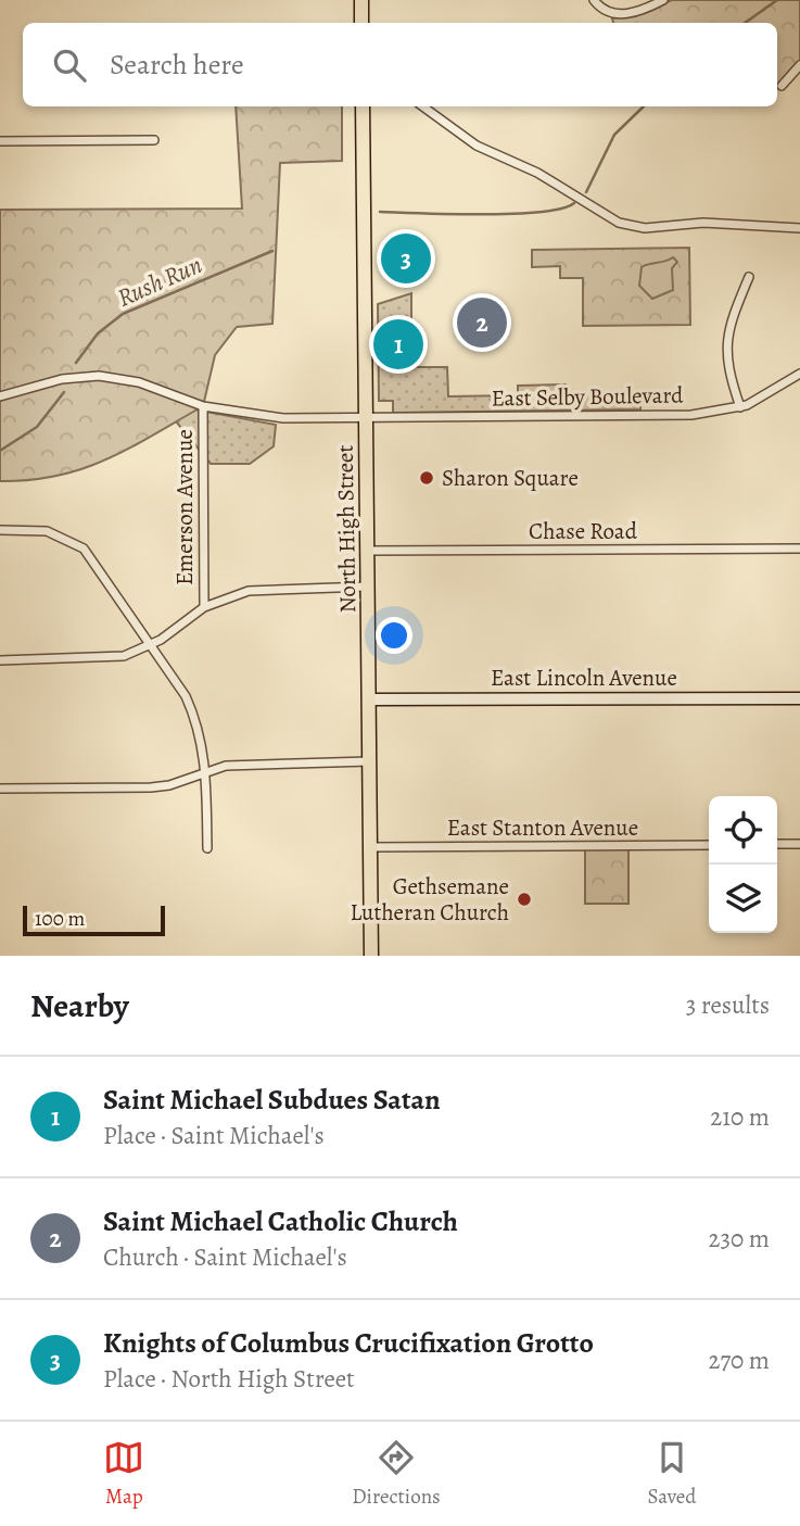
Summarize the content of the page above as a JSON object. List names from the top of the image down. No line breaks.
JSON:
{"streets":{"main road":["North High Street","East Lincoln Avenue"],"street":["East Selby Boulevard","Emerson Avenue","Chase Road","East Stanton Avenue"]},"crossings":[["East Selby Boulevard","Emerson Avenue"],["East Selby Boulevard","North High Street"],["North High Street","Chase Road"],["North High Street","East Lincoln Avenue"],["North High Street","East Stanton Avenue"]],"water":["Rush Run"],"places":["Sharon Square","Gethsemane Lutheran Church"],"scale_bar":"100 m","page":{"search":"Search here","pins":["3","2","1"],"scale":"100 m","heading":["Nearby","3 results"],"list":[{"mark":"1","name":"Saint Michael Subdues Satan","note":"Place · Saint Michael's","value":"210 m"},{"mark":"2","name":"Saint Michael Catholic Church","note":"Church · Saint Michael's","value":"230 m"},{"mark":"3","name":"Knights of Columbus Crucifixation Grotto","note":"Place · North High Street","value":"270 m"}],"nav":["Map","Directions","Saved"]}}
